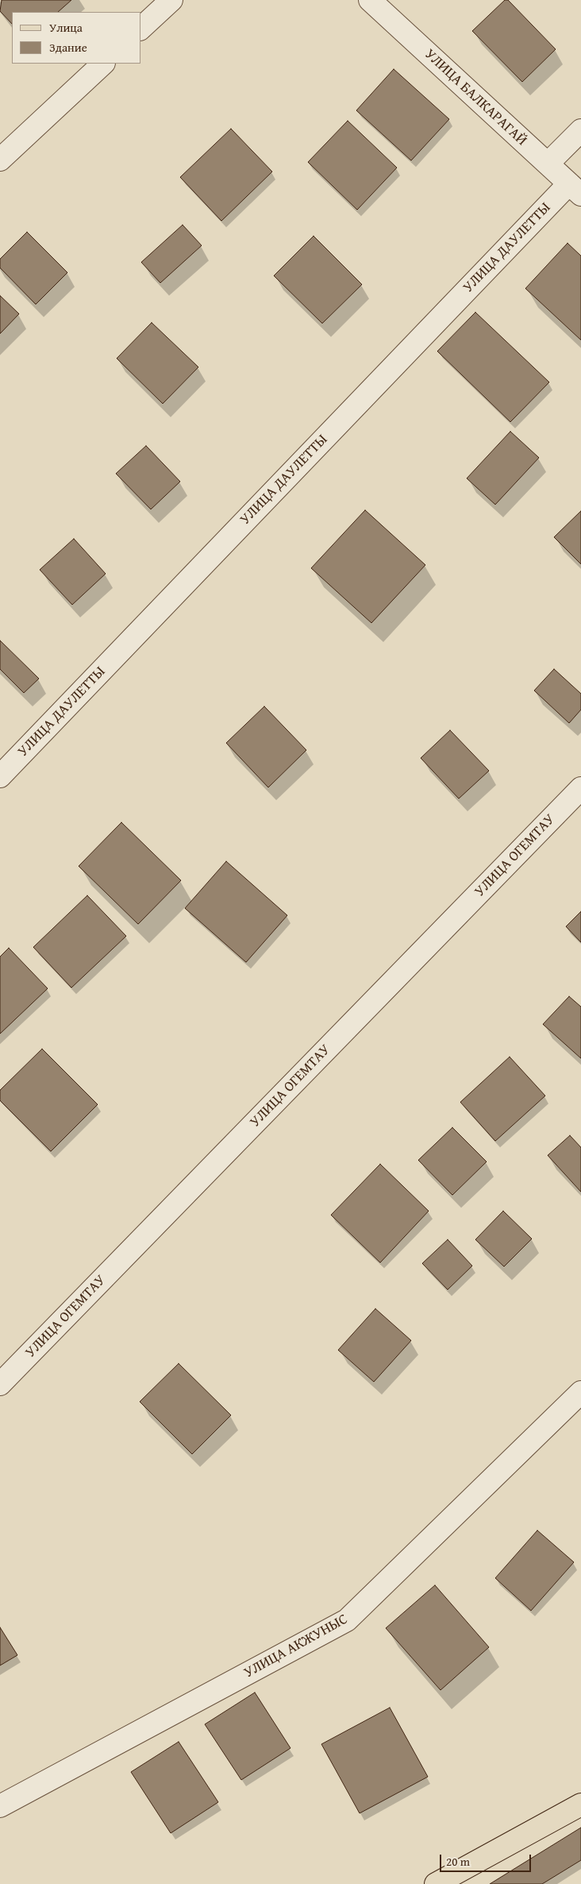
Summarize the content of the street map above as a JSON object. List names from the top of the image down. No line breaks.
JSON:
{"streets":{"street":["УЛИЦА БАЛКАРАГАЙ","УЛИЦА ДАУЛЕТТЫ","УЛИЦА ОГЕМТАУ","УЛИЦА АКЖУНЫС"]},"crossings":[["УЛИЦА БАЛКАРАГАЙ","УЛИЦА ДАУЛЕТТЫ"]],"legend":["Улица","Здание"],"scale_bar":"20 m"}
